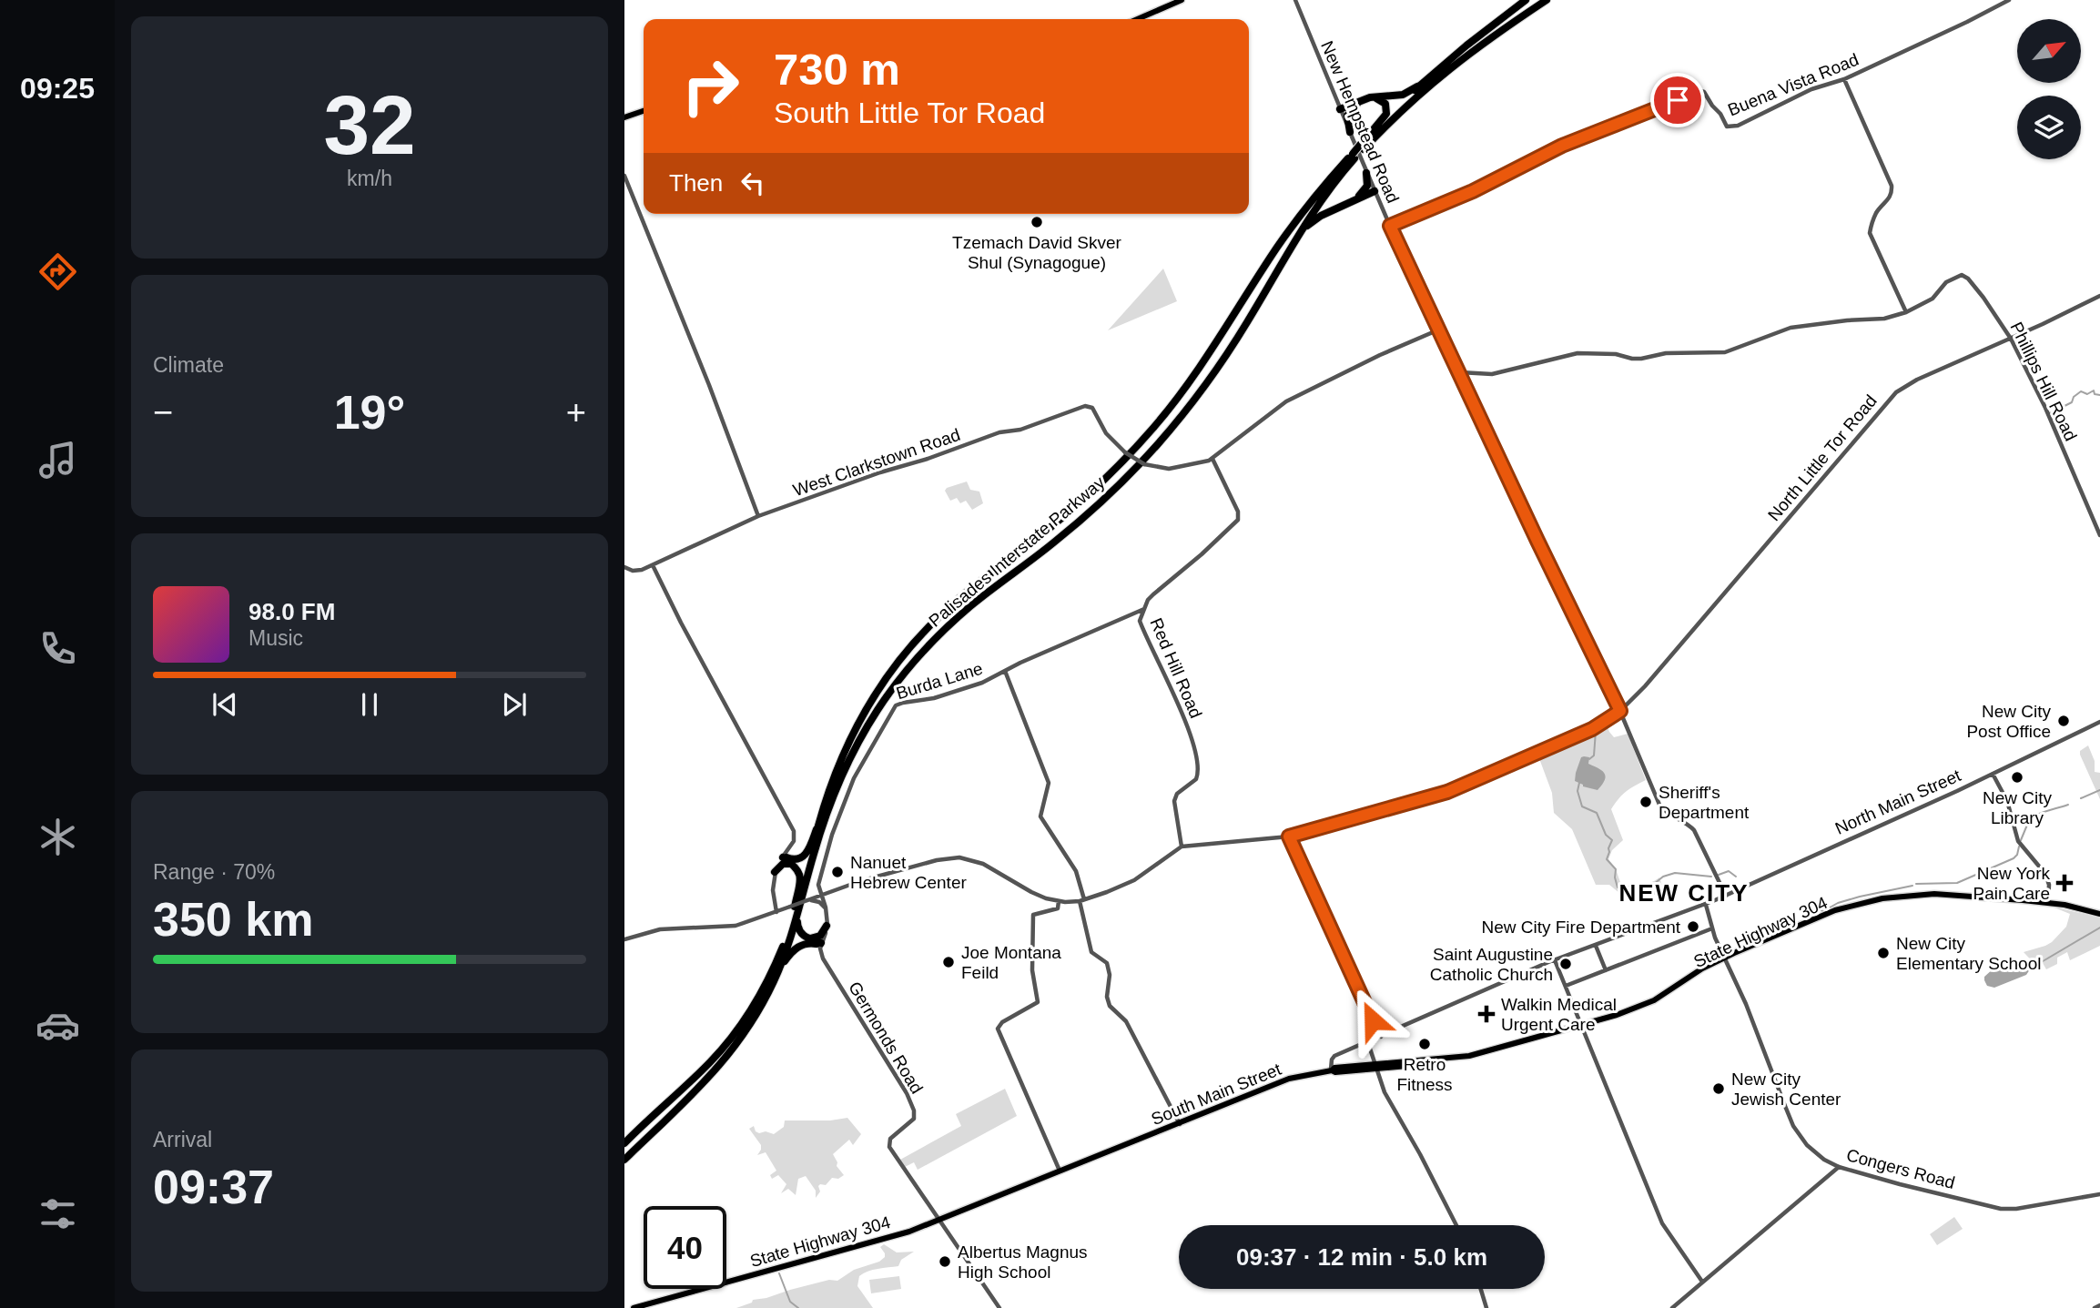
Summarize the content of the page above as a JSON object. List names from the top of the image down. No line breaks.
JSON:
{"streets":{"highway":["Palisades Interstate Parkway"],"main road":["State Highway 304","South Main Street"],"street":["Buena Vista Road","New Hempstead Road","Phillips Hill Road","North Little Tor Road","West Clarkstown Road","Red Hill Road","Burda Lane","North Main Street","Germonds Road","Congers Road"]},"crossings":[["Buena Vista Road","New Hempstead Road"],["New Hempstead Road","Phillips Hill Road"],["New Hempstead Road","North Little Tor Road"],["New Hempstead Road","West Clarkstown Road"],["New Hempstead Road","North Main Street"],["Phillips Hill Road","North Little Tor Road"],["North Little Tor Road","Red Hill Road"],["West Clarkstown Road","Red Hill Road"],["Red Hill Road","Burda Lane"],["North Main Street","Congers Road"],["State Highway 304","Germonds Road"],["State Highway 304","South Main Street"],["State Highway 304","Congers Road"],["Germonds Road","South Main Street"]],"districts":["NEW CITY"],"places":{"other":["Tzemach David Skver Shul (Synagogue)","New City Post Office","New City Library","Sheriff's Department","Nanuet Hebrew Center","New City Fire Department","New City Elementary School","Joe Montana Feild","Saint Augustine Catholic Church","Retro Fitness","New City Jewish Center","Albertus Magnus High School"],"health":["New York Pain Care","Walkin Medical Urgent Care"]},"north":"top right","page":{"tabs":"09:25","tile":[["32","km/h"],"Climate",["Range · 70%","350 km"],["Arrival","09:37"]],"turn":["730 m","South Little Tor Road"],"then":"Then","heat":["−","19°","+"],"song":["98.0 FM","Music"],"limit":"40","trip":"09:37 · 12 min · 5.0 km"}}
